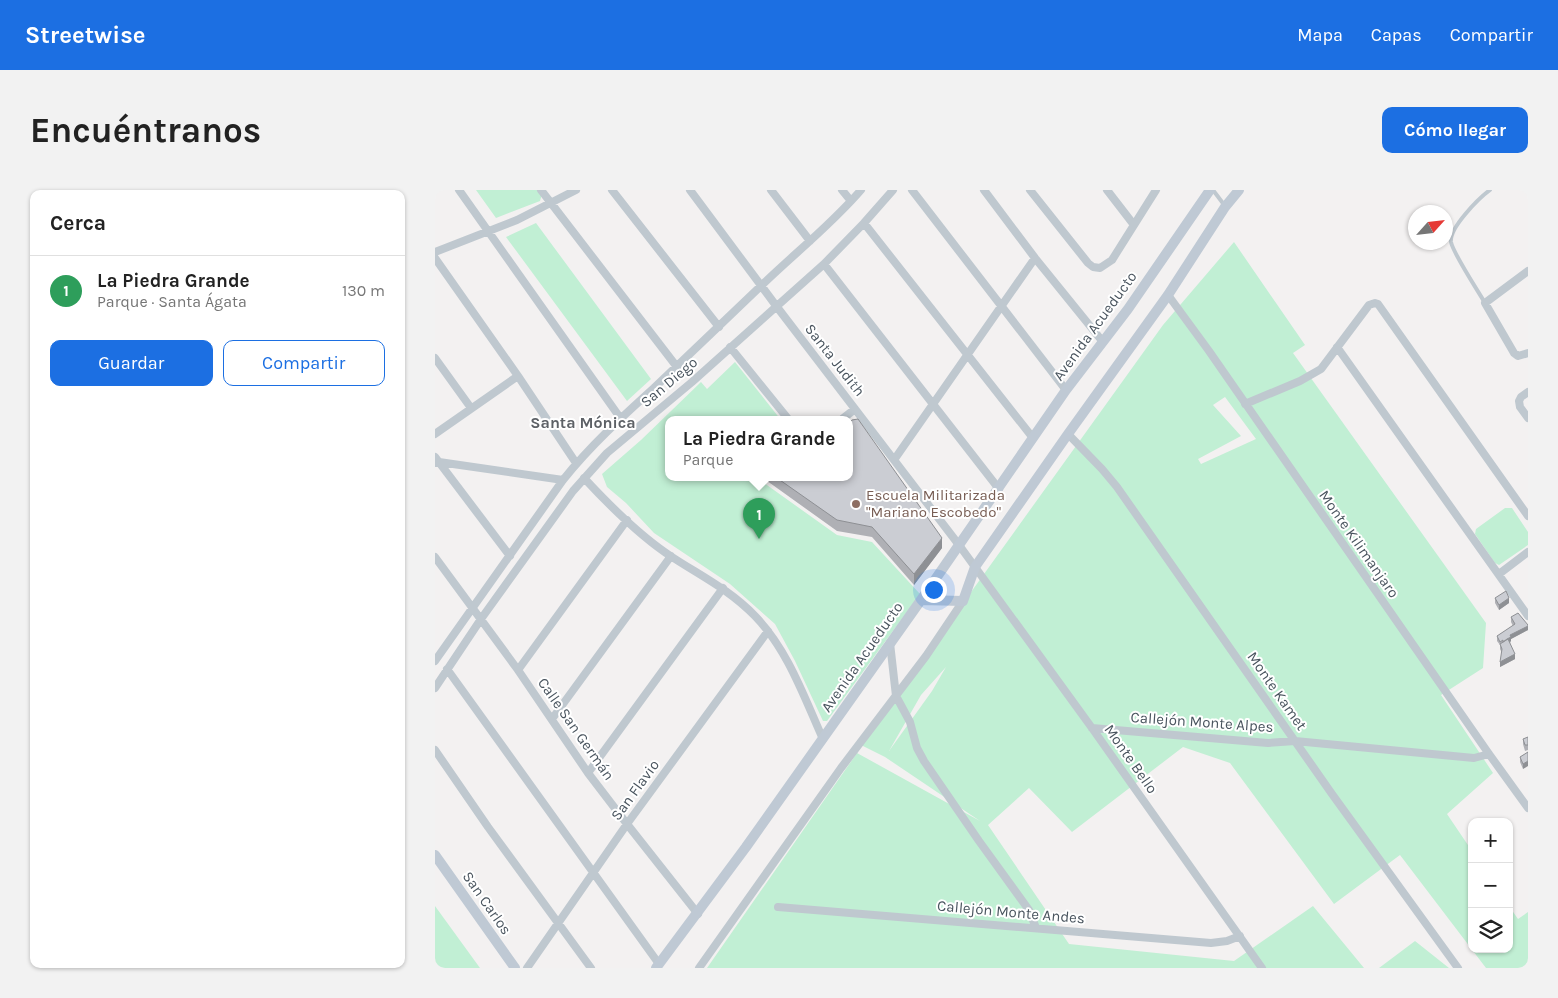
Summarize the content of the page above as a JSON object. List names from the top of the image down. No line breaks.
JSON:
{"streets":{"street":["Avenida Acueducto","Santa Judith","San Diego","Monte Kilimanjaro","Monte Kamet","Callejón Monte Alpes","Calle San Germán","Monte Bello","San Flavio","San Carlos","Callejón Monte Andes"]},"crossings":[["Avenida Acueducto","Santa Judith"],["Avenida Acueducto","Calle San Germán"],["Avenida Acueducto","Monte Bello"],["Santa Judith","San Diego"],["Santa Judith","Monte Bello"],["San Diego","Calle San Germán"],["Monte Kilimanjaro","Callejón Monte Alpes"],["Monte Kamet","Callejón Monte Alpes"],["Callejón Monte Alpes","Monte Bello"],["Calle San Germán","San Flavio"],["Monte Bello","Callejón Monte Andes"]],"districts":["Santa Mónica"],"places":["Escuela Militarizada \"Mariano Escobedo\""],"north":"top right","page":{"header":"Streetwise","nav":["Mapa","Capas","Compartir"],"buttons":["Cómo llegar",["Guardar","Compartir"]],"title":"Encuéntranos","heading":"Cerca","list":[{"mark":"1","name":"La Piedra Grande","note":"Parque · Santa Ágata","value":"130 m"}],"popup":["La Piedra Grande","Parque"],"pins":"1","map_buttons":["+","−"]}}
